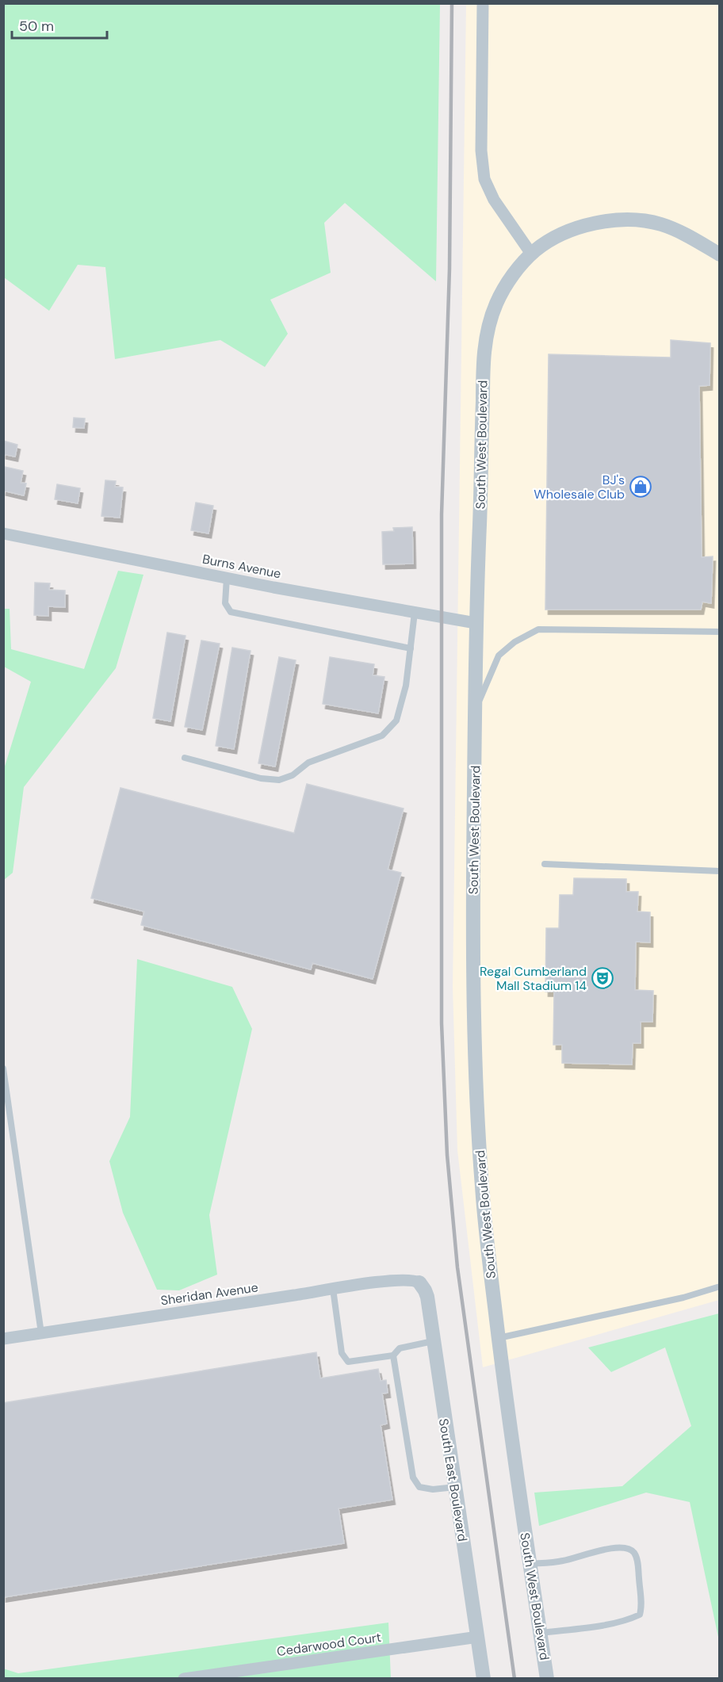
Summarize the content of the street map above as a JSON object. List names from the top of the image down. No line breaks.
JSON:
{"streets":{"street":["South West Boulevard","Burns Avenue","Sheridan Avenue","South East Boulevard","Cedarwood Court"]},"crossings":[["South West Boulevard","Burns Avenue"],["Sheridan Avenue","South East Boulevard"],["South East Boulevard","Cedarwood Court"]],"places":{"shop":["BJ's Wholesale Club"],"theatre":["Regal Cumberland Mall Stadium 14"]},"scale_bar":"50 m"}
